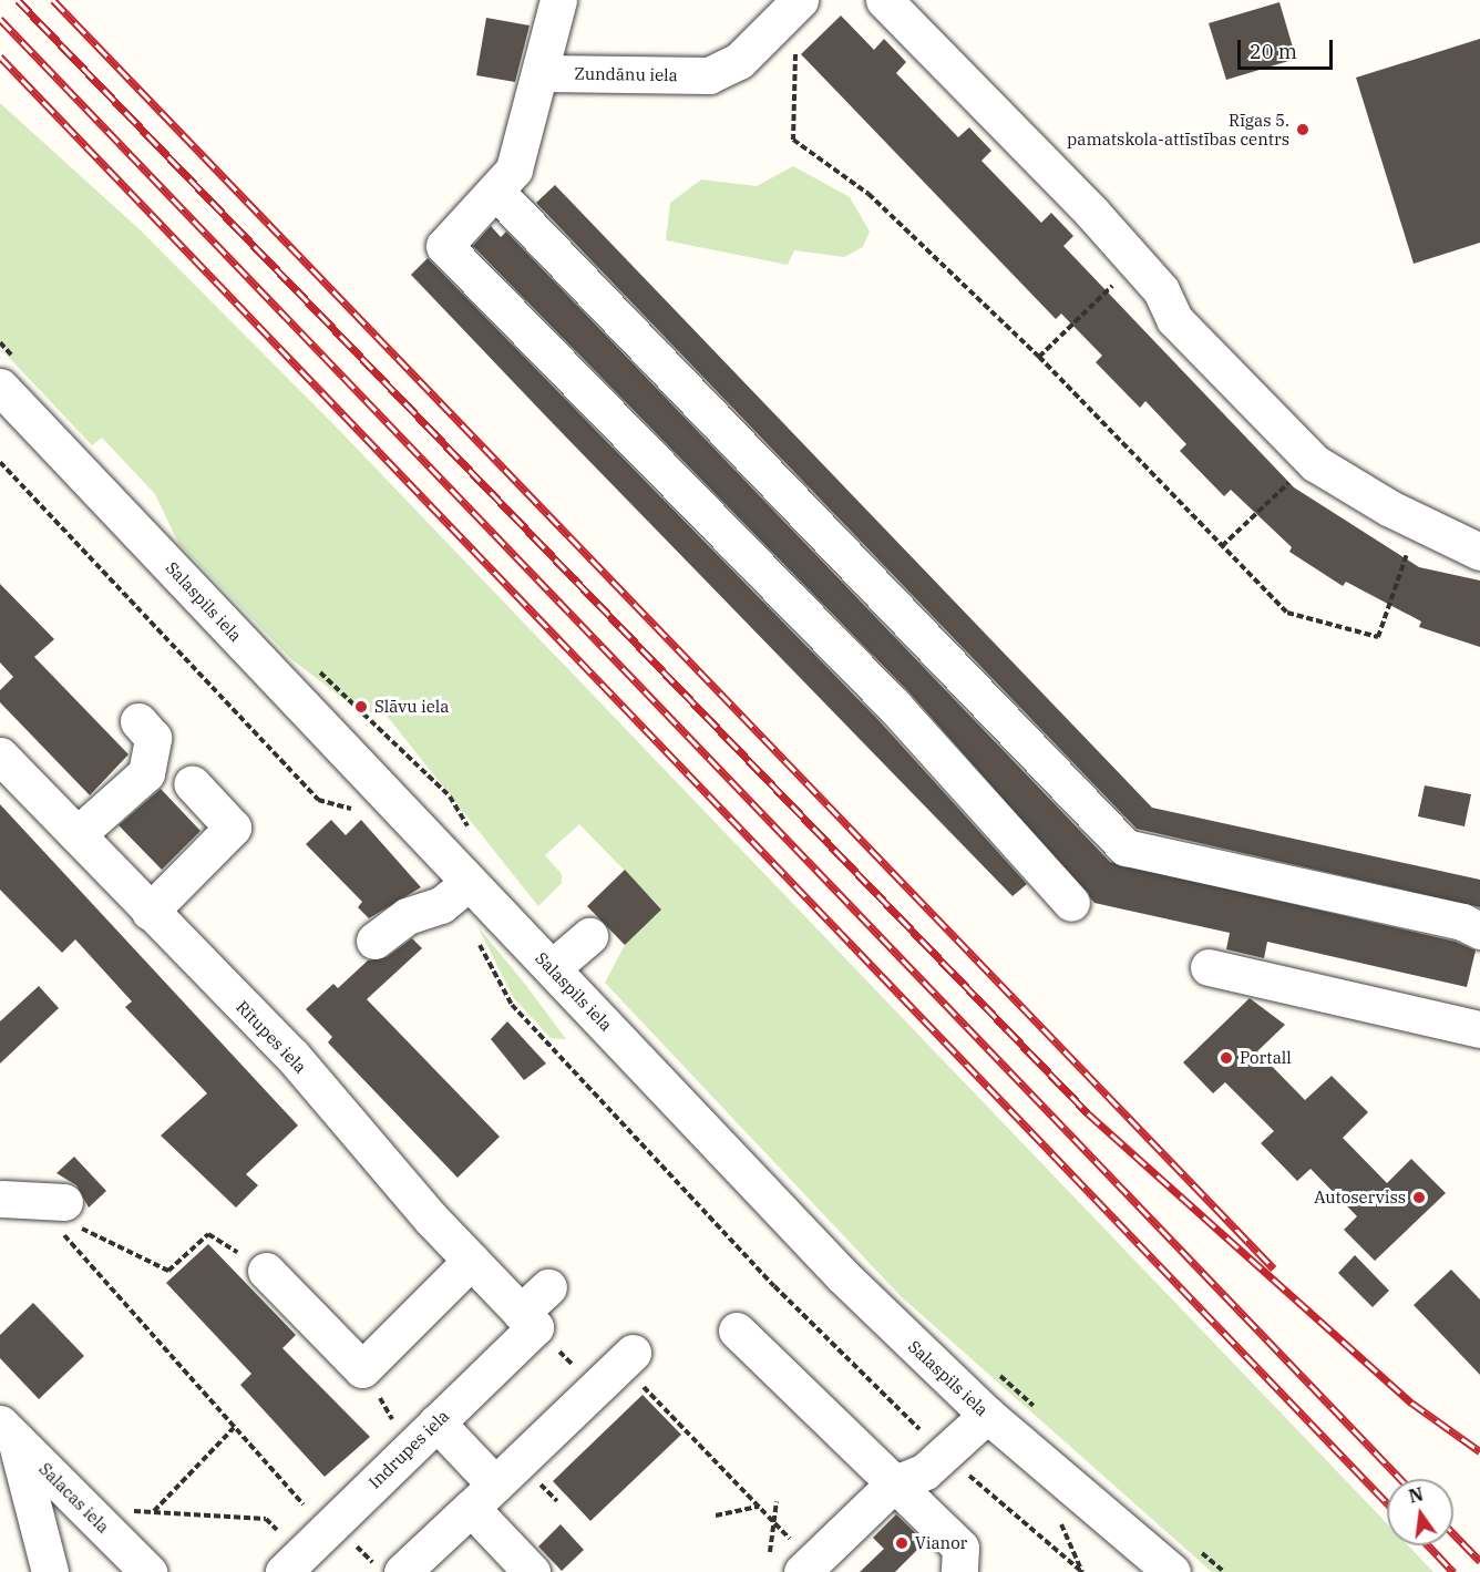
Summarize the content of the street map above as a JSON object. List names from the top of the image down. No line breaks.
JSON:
{"streets":{"street":["Zundānu iela","Salaspils iela","Rītupes iela","Indrupes iela","Salacas iela"]},"crossings":[["Rītupes iela","Indrupes iela"]],"places":["Rīgas 5. pamatskola-attīstības centrs","Slāvu iela","Portall","Autoserviss","Vianor"],"scale_bar":"20 m","north":"top"}
